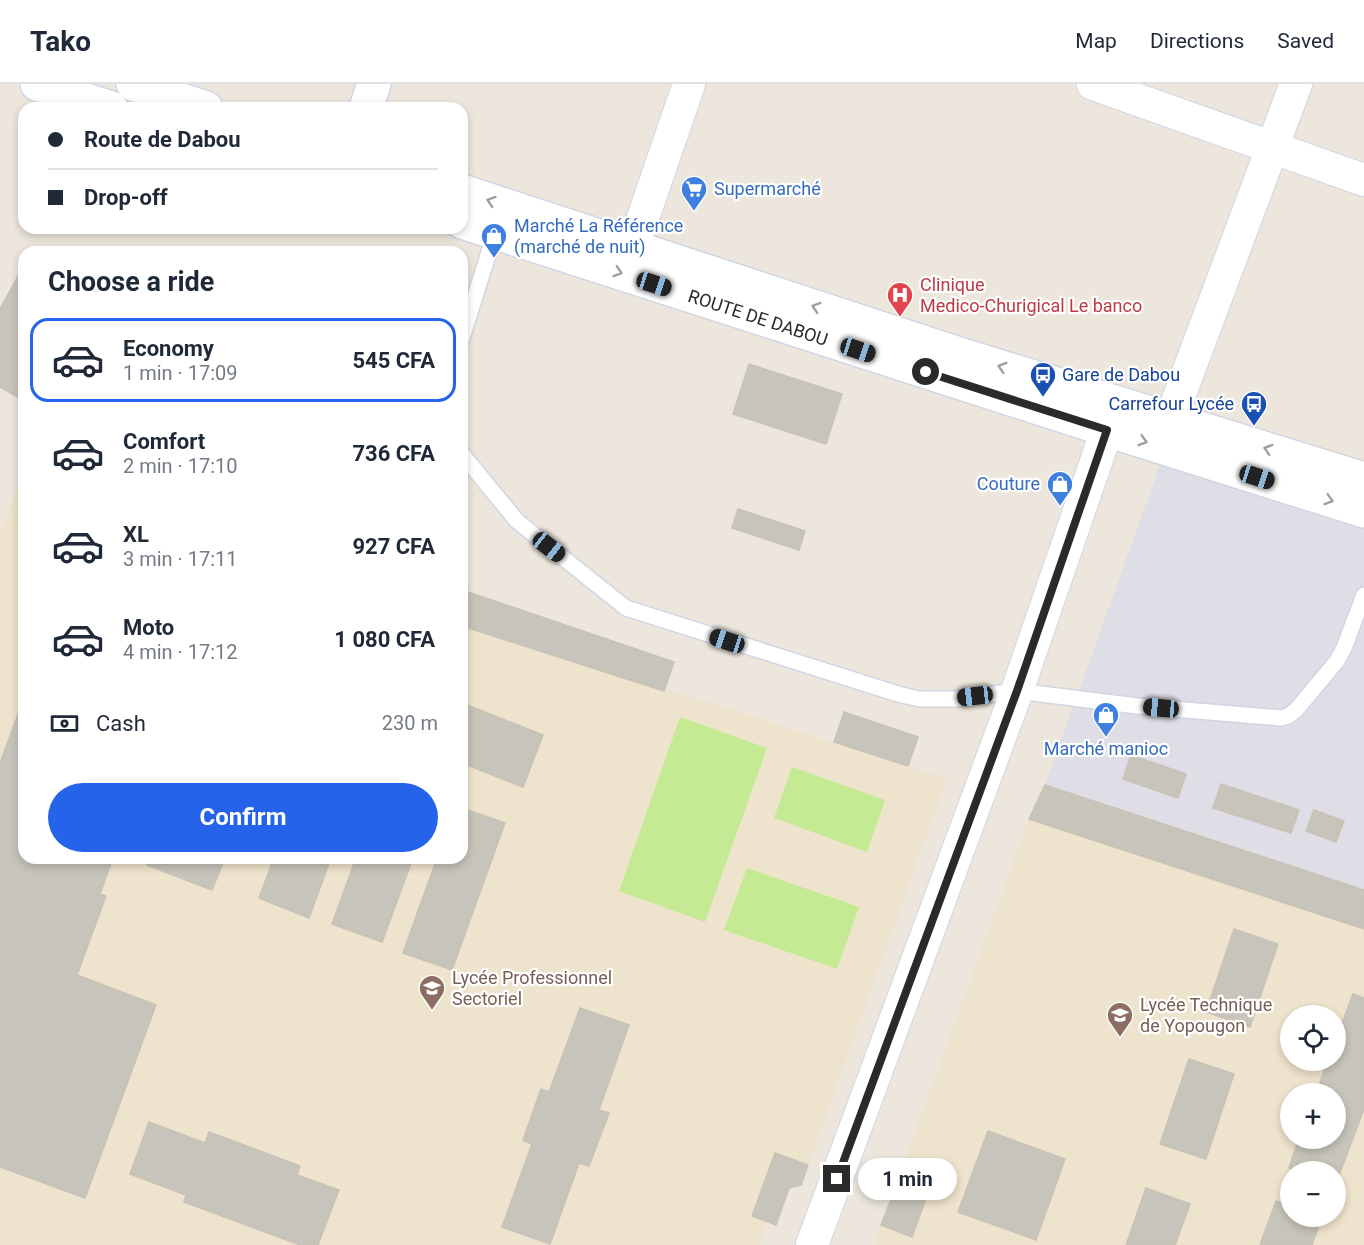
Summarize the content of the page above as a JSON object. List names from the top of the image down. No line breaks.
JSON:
{"streets":{"street":["ROUTE DE DABOU"]},"places":{"supermarket":["Supermarché"],"shop":["Marché La Référence (marché de nuit)","Couture","Marché manioc"],"hospital":["Clinique Medico-Churigical Le banco"],"bus stop":["Gare de Dabou","Carrefour Lycée"],"school or university":["Lycée Professionnel Sectoriel","Lycée Technique de Yopougon"]},"page":{"header":"Tako","nav":["Map","Directions","Saved"],"banner":["Route de Dabou","Drop-off"],"heading":"Choose a ride","list":[{"name":"Economy","note":"1 min · 17:09","value":"545 CFA"},{"name":"Comfort","note":"2 min · 17:10","value":"736 CFA"},{"name":"XL","note":"3 min · 17:11","value":"927 CFA"},{"name":"Moto","note":"4 min · 17:12","value":"1 080 CFA"}],"pay":["Cash","230 m"],"buttons":"Confirm","map_buttons":["+","−"],"bubble":"1 min"}}
